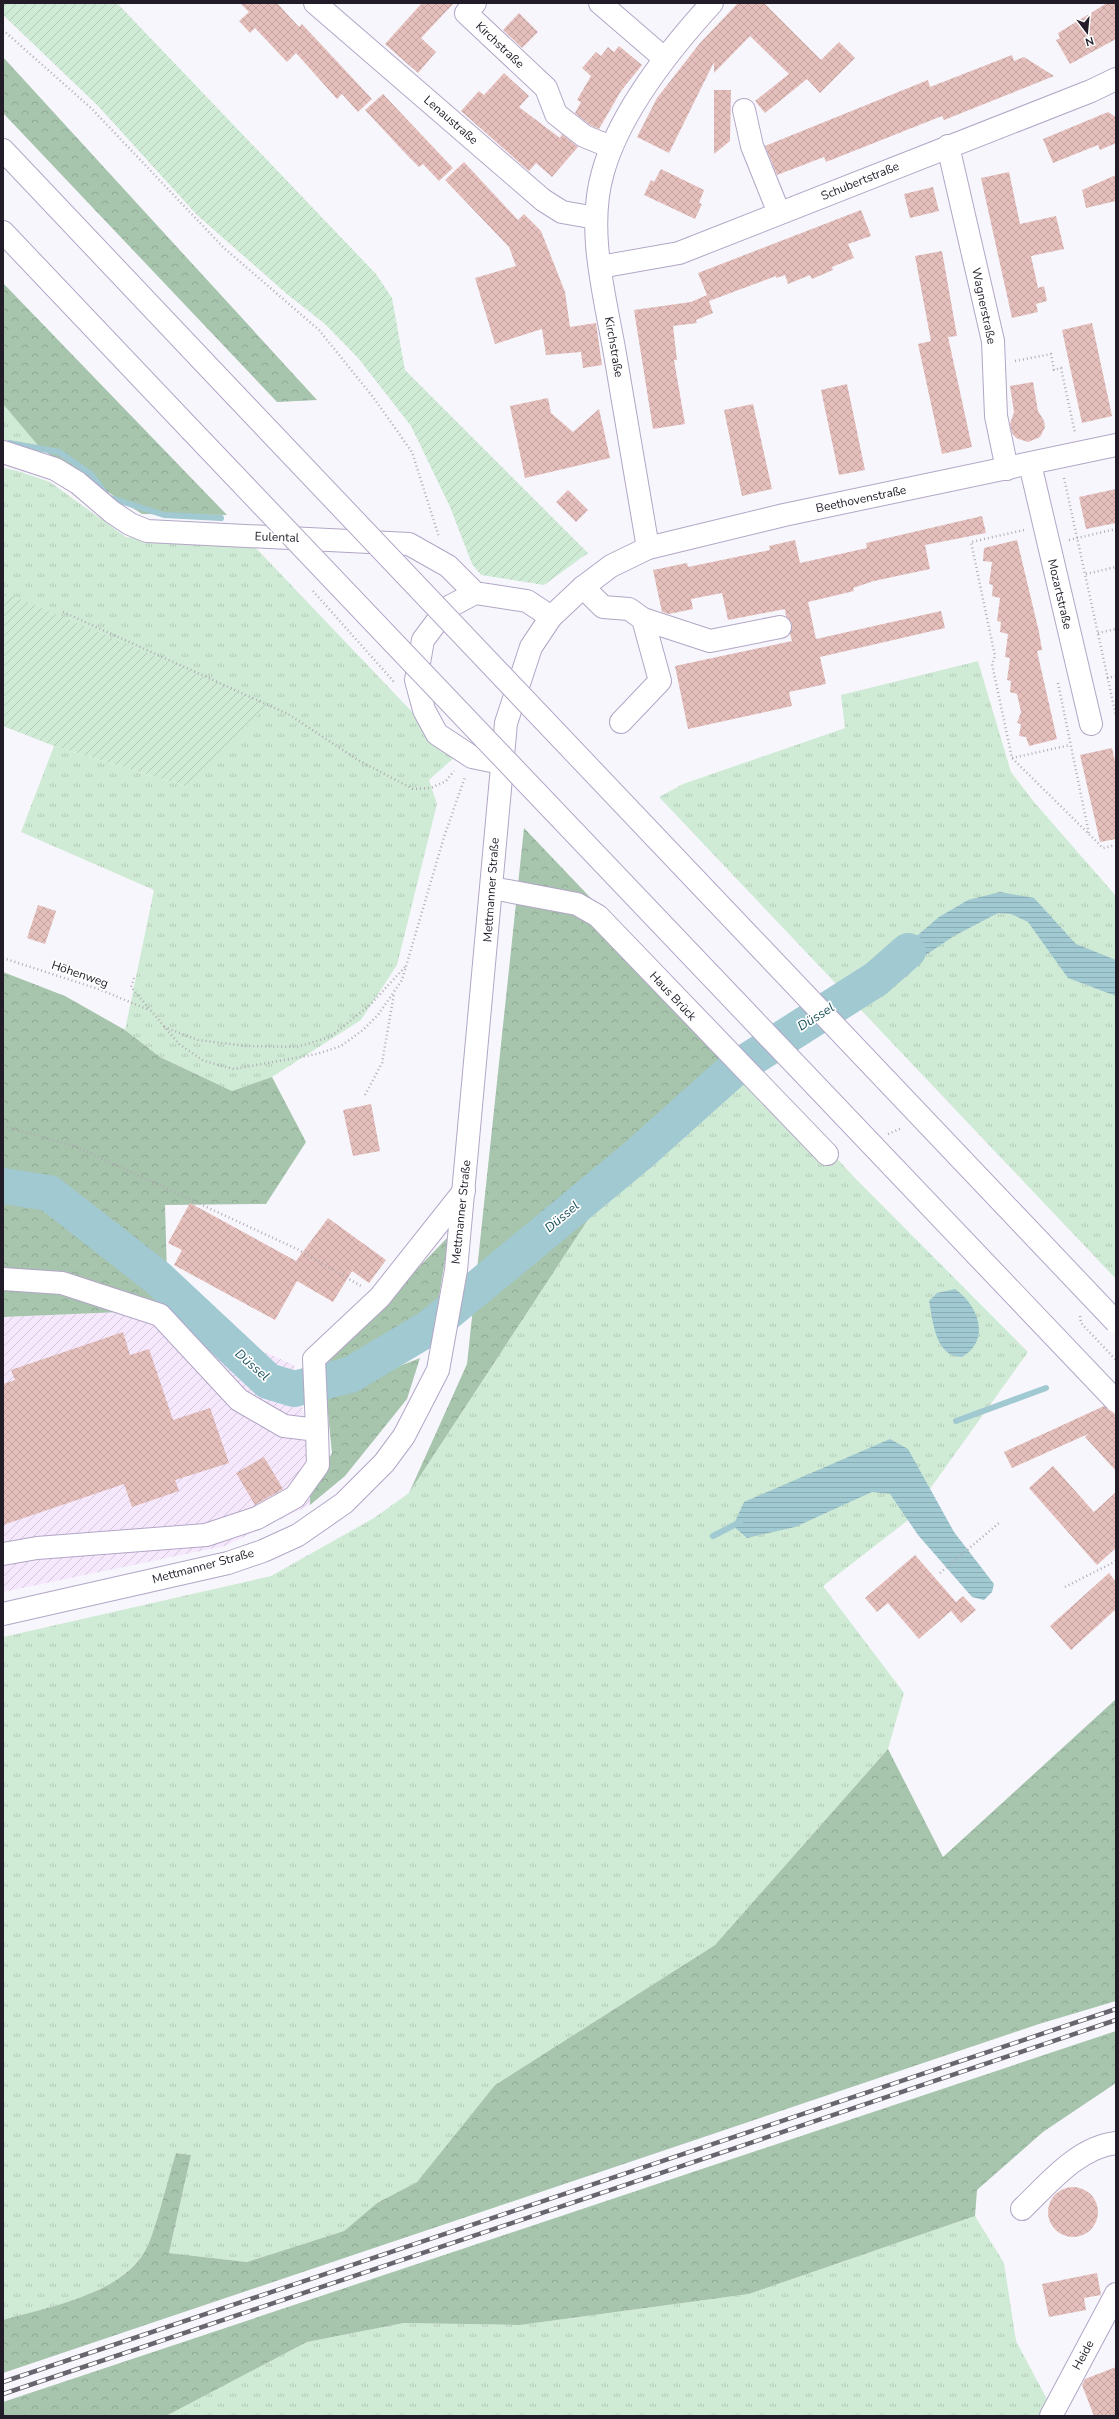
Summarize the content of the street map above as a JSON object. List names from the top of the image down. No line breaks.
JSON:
{"streets":{"main road":["Kirchstraße","Lenaustraße","Schubertstraße","Wagnerstraße","Beethovenstraße","Eulental","Mozartstraße","Mettmanner Straße","Haus Brück","Heide"],"path":["Höhenweg"]},"crossings":[["Kirchstraße","Lenaustraße"],["Kirchstraße","Schubertstraße"],["Kirchstraße","Beethovenstraße"],["Schubertstraße","Wagnerstraße"],["Wagnerstraße","Beethovenstraße"],["Beethovenstraße","Mozartstraße"],["Beethovenstraße","Mettmanner Straße"],["Mettmanner Straße","Haus Brück"]],"water":["Düssel"],"north":"bottom"}
